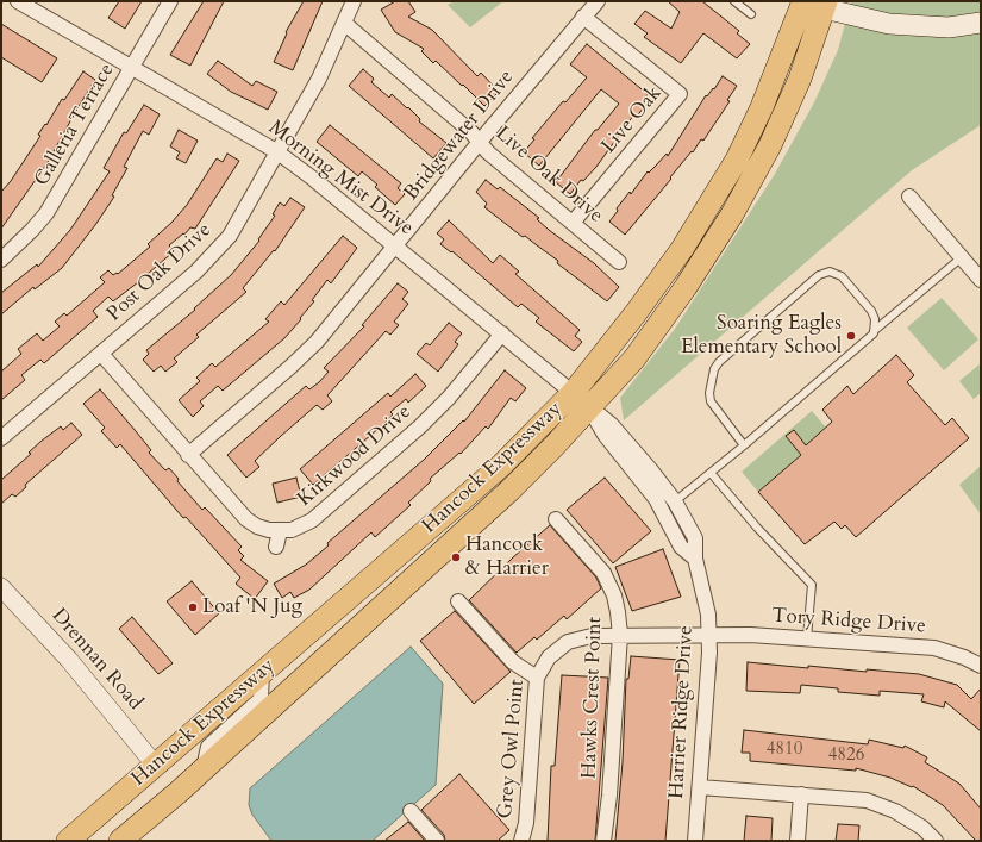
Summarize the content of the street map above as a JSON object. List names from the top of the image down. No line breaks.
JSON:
{"streets":{"main road":["Hancock Expressway"],"street":["Live Oak","Galleria Terrace","Bridgewater Drive","Live Oak Drive","Morning Mist Drive","Post Oak Drive","Kirkwood Drive","Tory Ridge Drive","Drennan Road","Hawks Crest Point","Harrier Ridge Drive","Grey Owl Point"]},"crossings":[["Live Oak","Bridgewater Drive"],["Live Oak","Live Oak Drive"],["Galleria Terrace","Morning Mist Drive"],["Bridgewater Drive","Live Oak Drive"],["Bridgewater Drive","Morning Mist Drive"],["Bridgewater Drive","Kirkwood Drive"],["Live Oak Drive","Post Oak Drive"],["Morning Mist Drive","Post Oak Drive"],["Morning Mist Drive","Kirkwood Drive"],["Morning Mist Drive","Hancock Expressway"],["Morning Mist Drive","Harrier Ridge Drive"],["Post Oak Drive","Kirkwood Drive"],["Hancock Expressway","Drennan Road"],["Hancock Expressway","Harrier Ridge Drive"],["Tory Ridge Drive","Harrier Ridge Drive"],["Tory Ridge Drive","Grey Owl Point"],["Hawks Crest Point","Grey Owl Point"],["Harrier Ridge Drive","Grey Owl Point"]],"places":["Soaring Eagles Elementary School","Hancock & Harrier","Loaf 'N Jug"],"house_numbers":["4810","4826"]}
